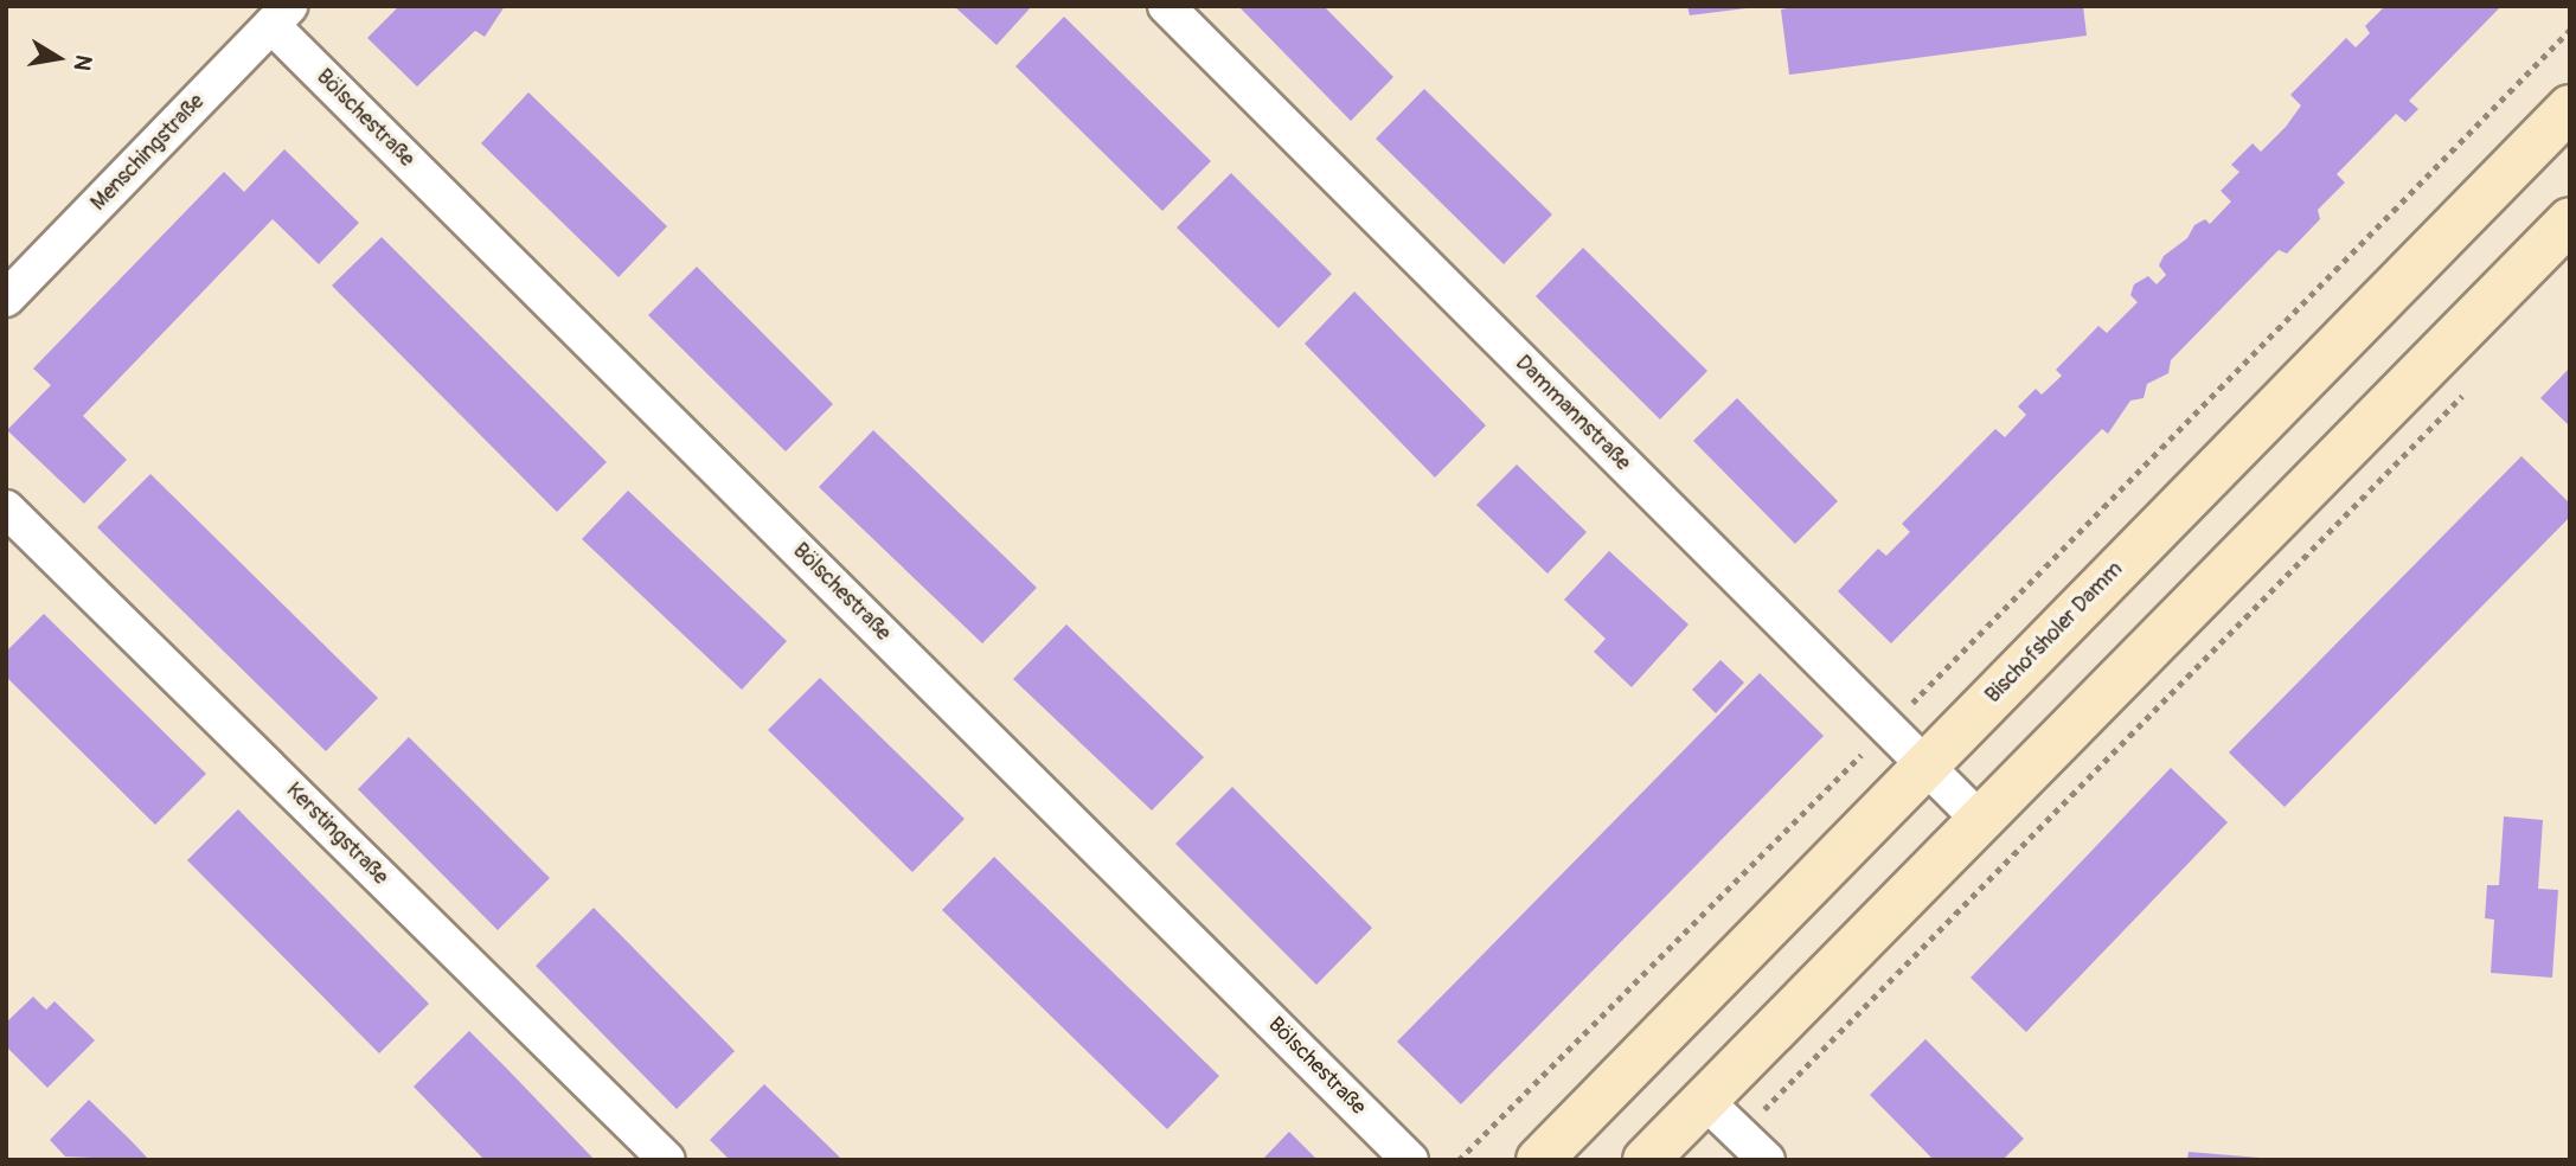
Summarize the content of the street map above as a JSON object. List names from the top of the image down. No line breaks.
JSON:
{"streets":{"main road":["Bischofsholer Damm"],"street":["Bölschestraße","Menschingstraße","Dammannstraße","Kerstingstraße"]},"crossings":[["Bölschestraße","Menschingstraße"],["Dammannstraße","Bischofsholer Damm"]],"north":"right"}
